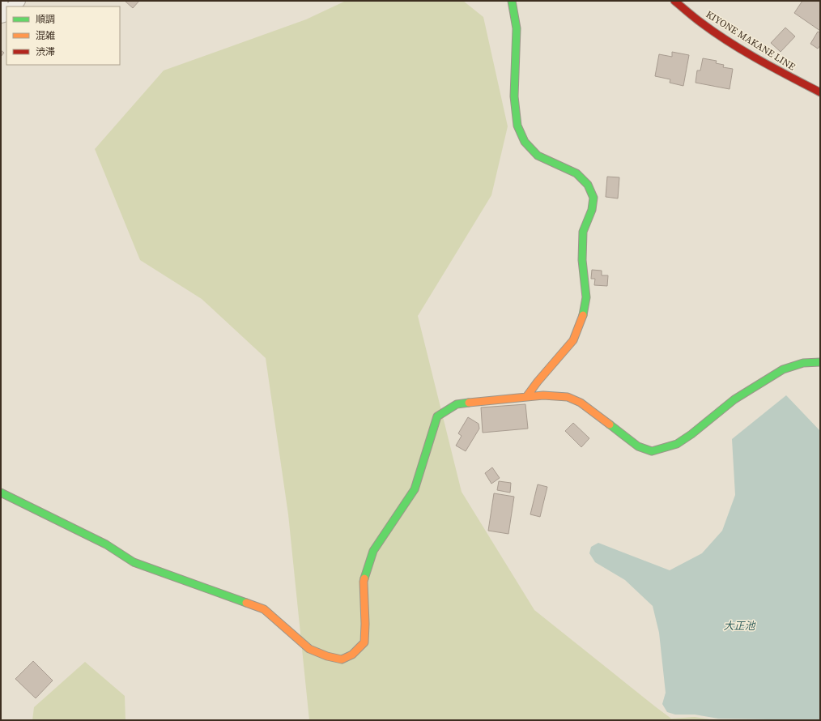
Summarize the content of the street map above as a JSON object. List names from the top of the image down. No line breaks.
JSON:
{"streets":{"street":["KIYONE MAKANE LINE"]},"water":["大正池"],"legend":["順調","混雑","渋滞"]}
